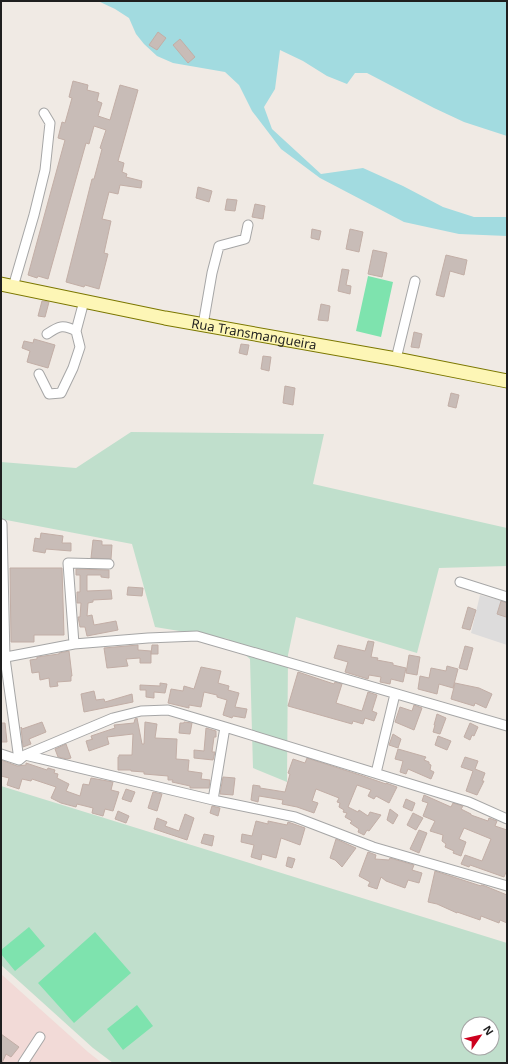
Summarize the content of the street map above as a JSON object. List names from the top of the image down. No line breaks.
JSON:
{"streets":{"street":["Rua Transmangueira"]},"north":"top right"}
